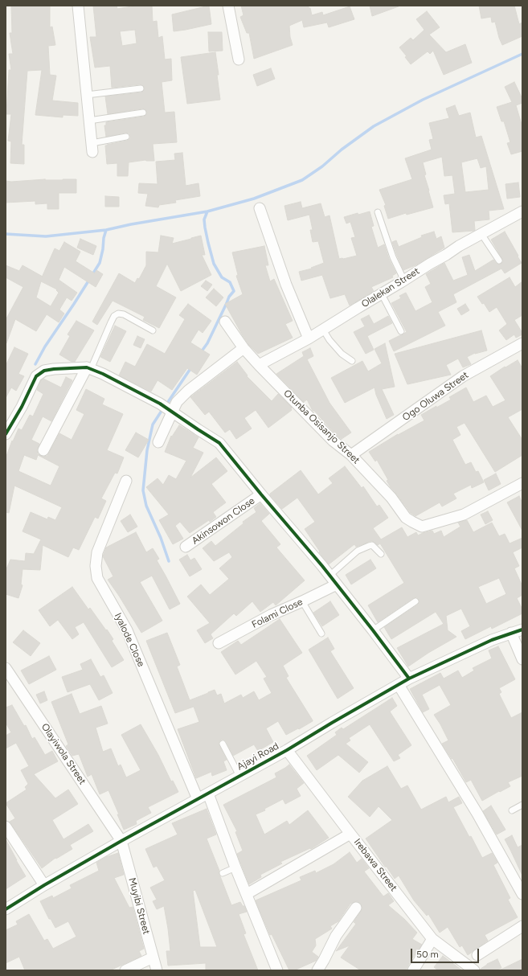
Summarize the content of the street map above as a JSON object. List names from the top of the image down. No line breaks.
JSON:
{"streets":{"street":["Olalekan Street","Ogo Oluwa Street","Otunba Osisanjo Street","Akinsowon Close","Folami Close","Iyalode Close","Olayiwola Street","Ajayi Road","Irebawa Street","Muyibi Street"]},"crossings":[["Olalekan Street","Otunba Osisanjo Street"],["Ogo Oluwa Street","Otunba Osisanjo Street"],["Iyalode Close","Ajayi Road"],["Olayiwola Street","Ajayi Road"],["Olayiwola Street","Muyibi Street"],["Ajayi Road","Irebawa Street"],["Ajayi Road","Muyibi Street"]],"scale_bar":"50 m"}
